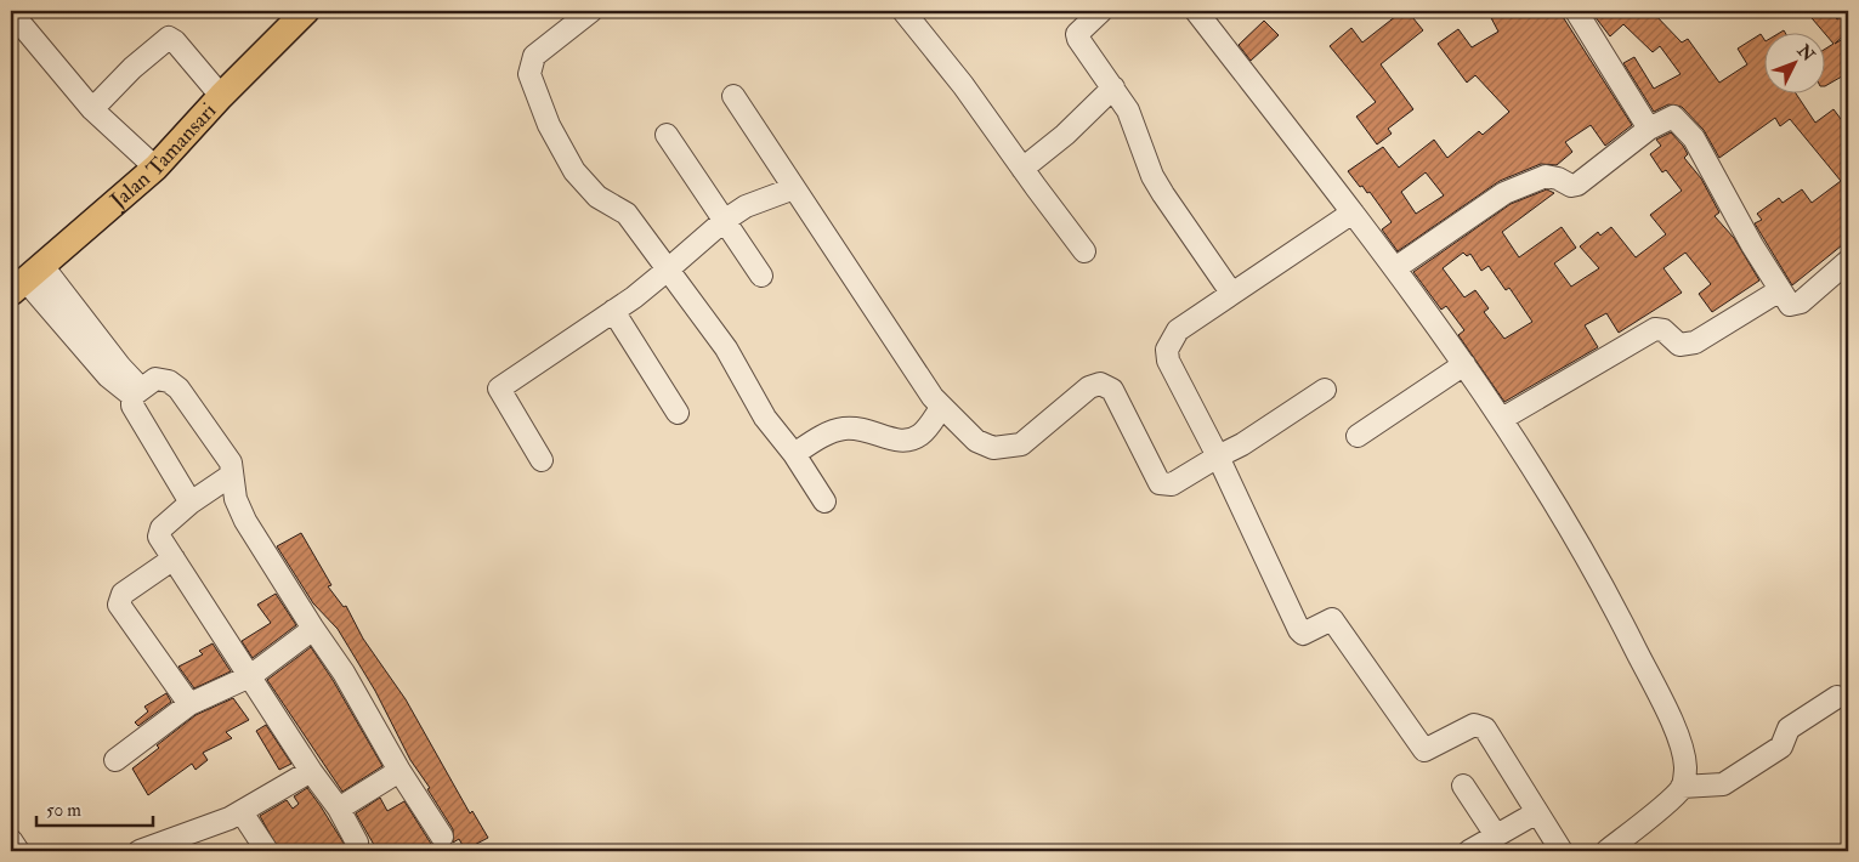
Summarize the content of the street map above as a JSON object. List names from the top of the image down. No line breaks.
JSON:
{"streets":{"main road":["Jalan Tamansari"]},"scale_bar":"50 m","north":"top right"}
